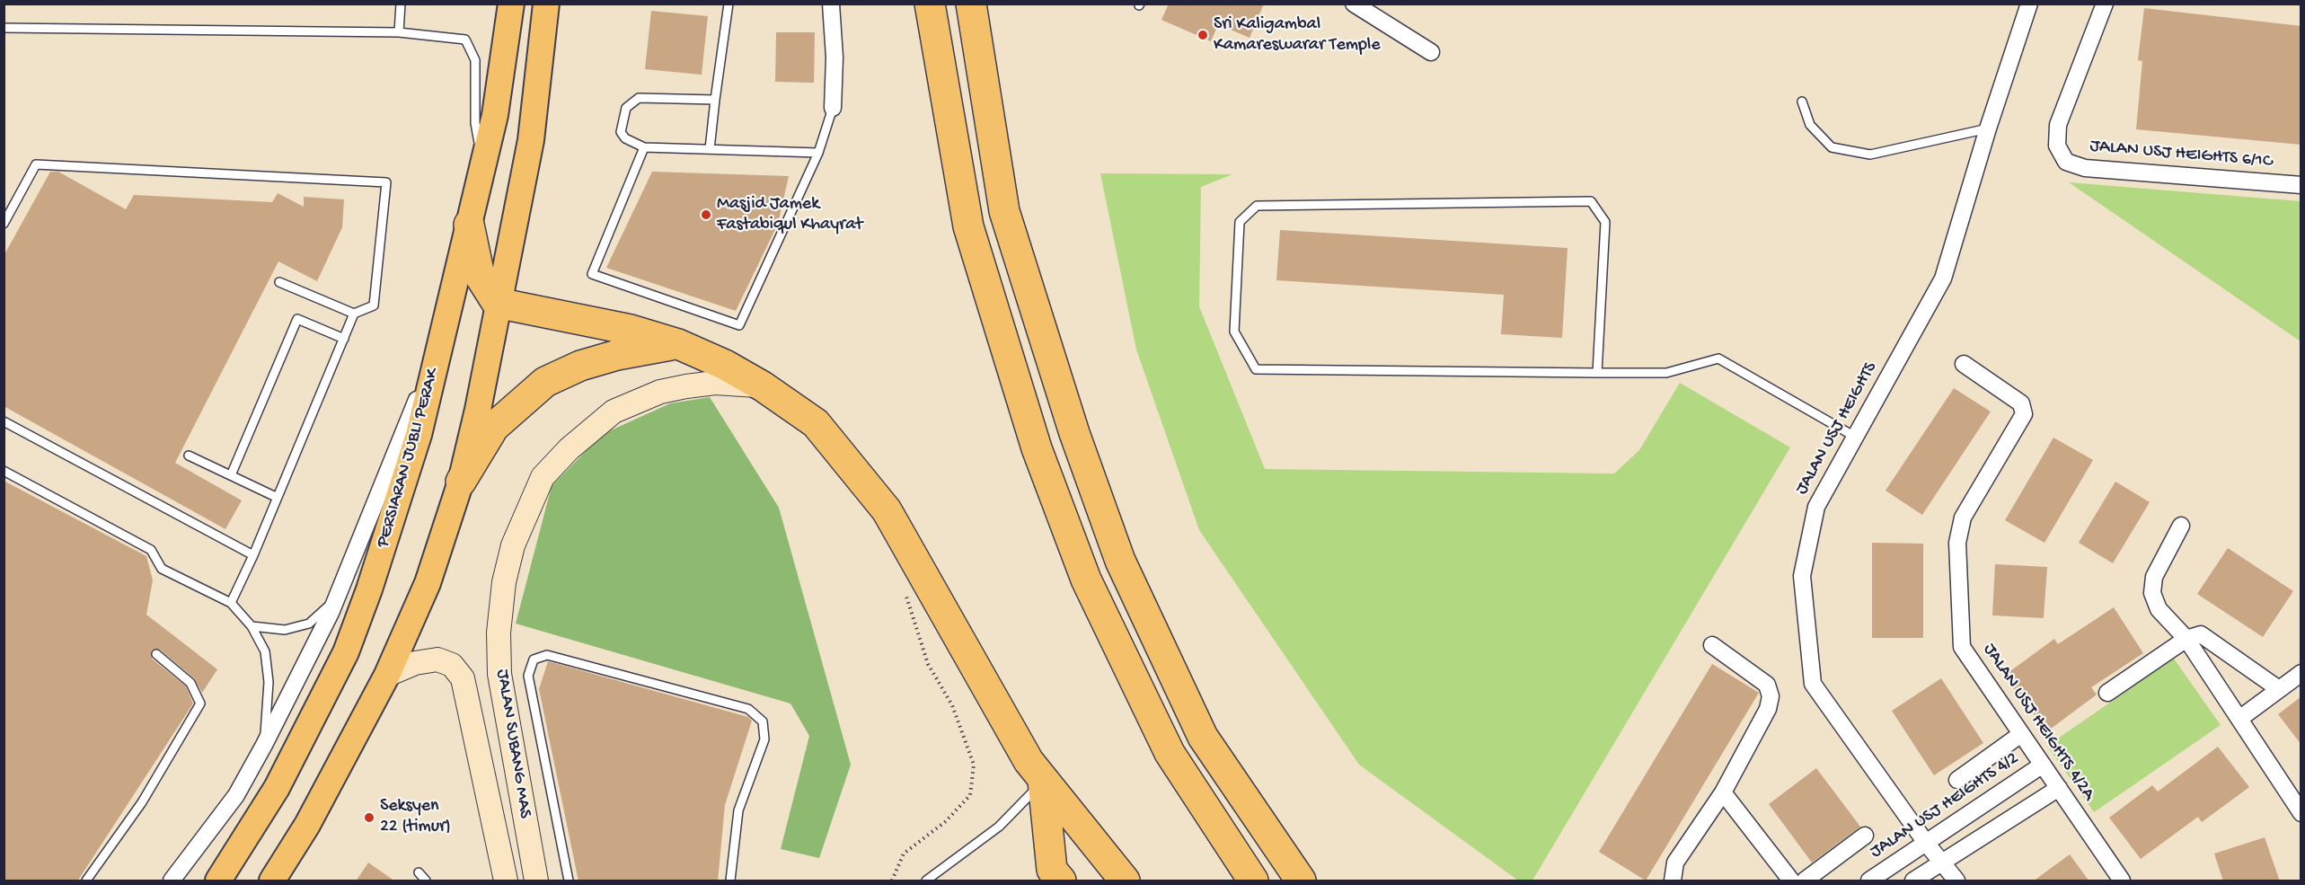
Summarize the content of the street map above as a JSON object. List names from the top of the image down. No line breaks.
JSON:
{"streets":{"main road":["PERSIARAN JUBLI PERAK"],"street":["JALAN USJ HEIGHTS 6/1C","JALAN USJ HEIGHTS","JALAN USJ HEIGHTS 4/2A","JALAN SUBANG MAS","JALAN USJ HEIGHTS 4/2"]},"crossings":[["JALAN USJ HEIGHTS","JALAN USJ HEIGHTS 4/2"],["JALAN USJ HEIGHTS 4/2A","JALAN USJ HEIGHTS 4/2"]],"places":["Sri Kaligambal Kamareswarar Temple","Masjid Jamek Fastabiqul Khayrat","Seksyen 22 (timur)"]}
